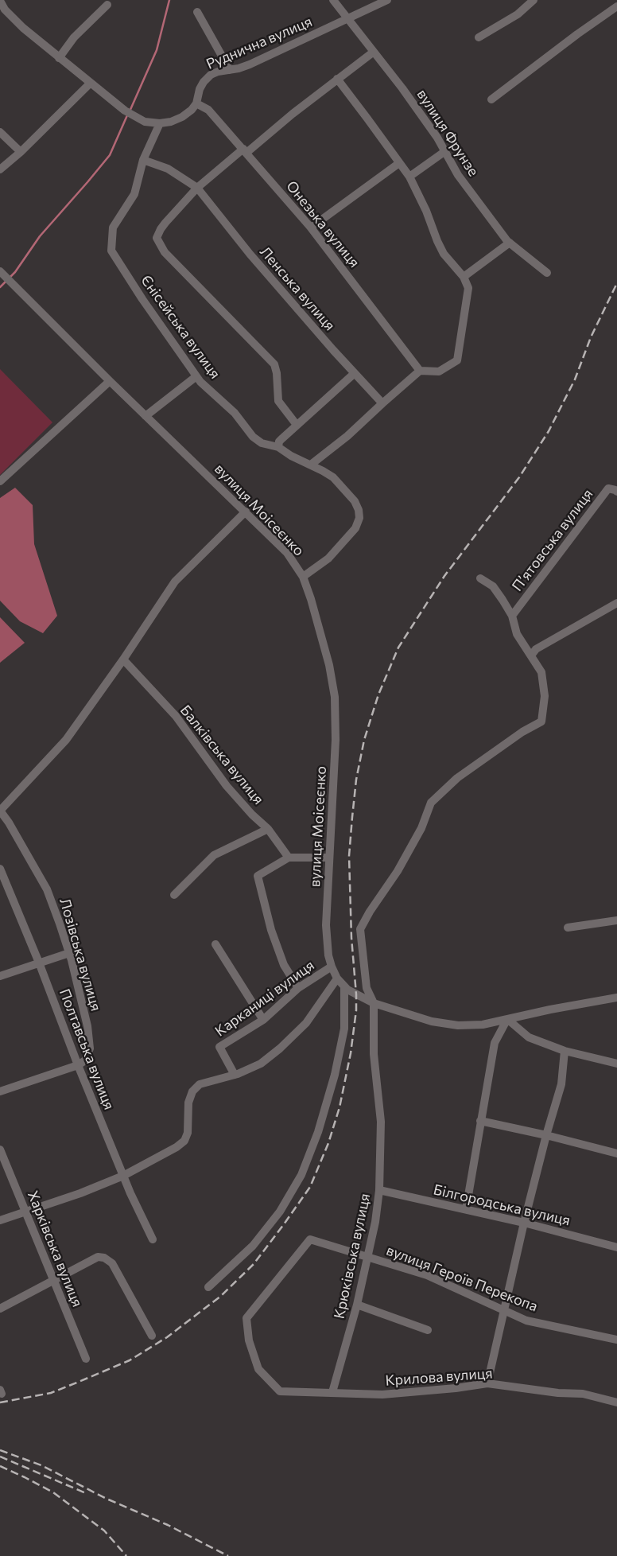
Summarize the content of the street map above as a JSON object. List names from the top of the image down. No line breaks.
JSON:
{"streets":{"street":["Руднична вулиця","вулиця Фрунзе","Онезька вулиця","Ленська вулиця","Єнісейська вулиця","вулиця Моісеєнко","П’ятовська вулиця","Балківська вулиця","Лозівська вулиця","Карканиці вулиця","Полтавська вулиця","Білгородська вулиця","Харківська вулиця","Крюківська вулиця","вулиця Героїв Перекопа","Крилова вулиця"]},"crossings":[["Руднична вулиця","вулиця Фрунзе"],["Руднична вулиця","Онезька вулиця"],["Ленська вулиця","Єнісейська вулиця"],["Єнісейська вулиця","вулиця Моісеєнко"],["вулиця Моісеєнко","Карканиці вулиця"],["вулиця Моісеєнко","Крюківська вулиця"],["Лозівська вулиця","Полтавська вулиця"],["Карканиці вулиця","Полтавська вулиця"],["Білгородська вулиця","Крюківська вулиця"],["Крюківська вулиця","вулиця Героїв Перекопа"],["Крюківська вулиця","Крилова вулиця"],["вулиця Героїв Перекопа","Крилова вулиця"]]}
